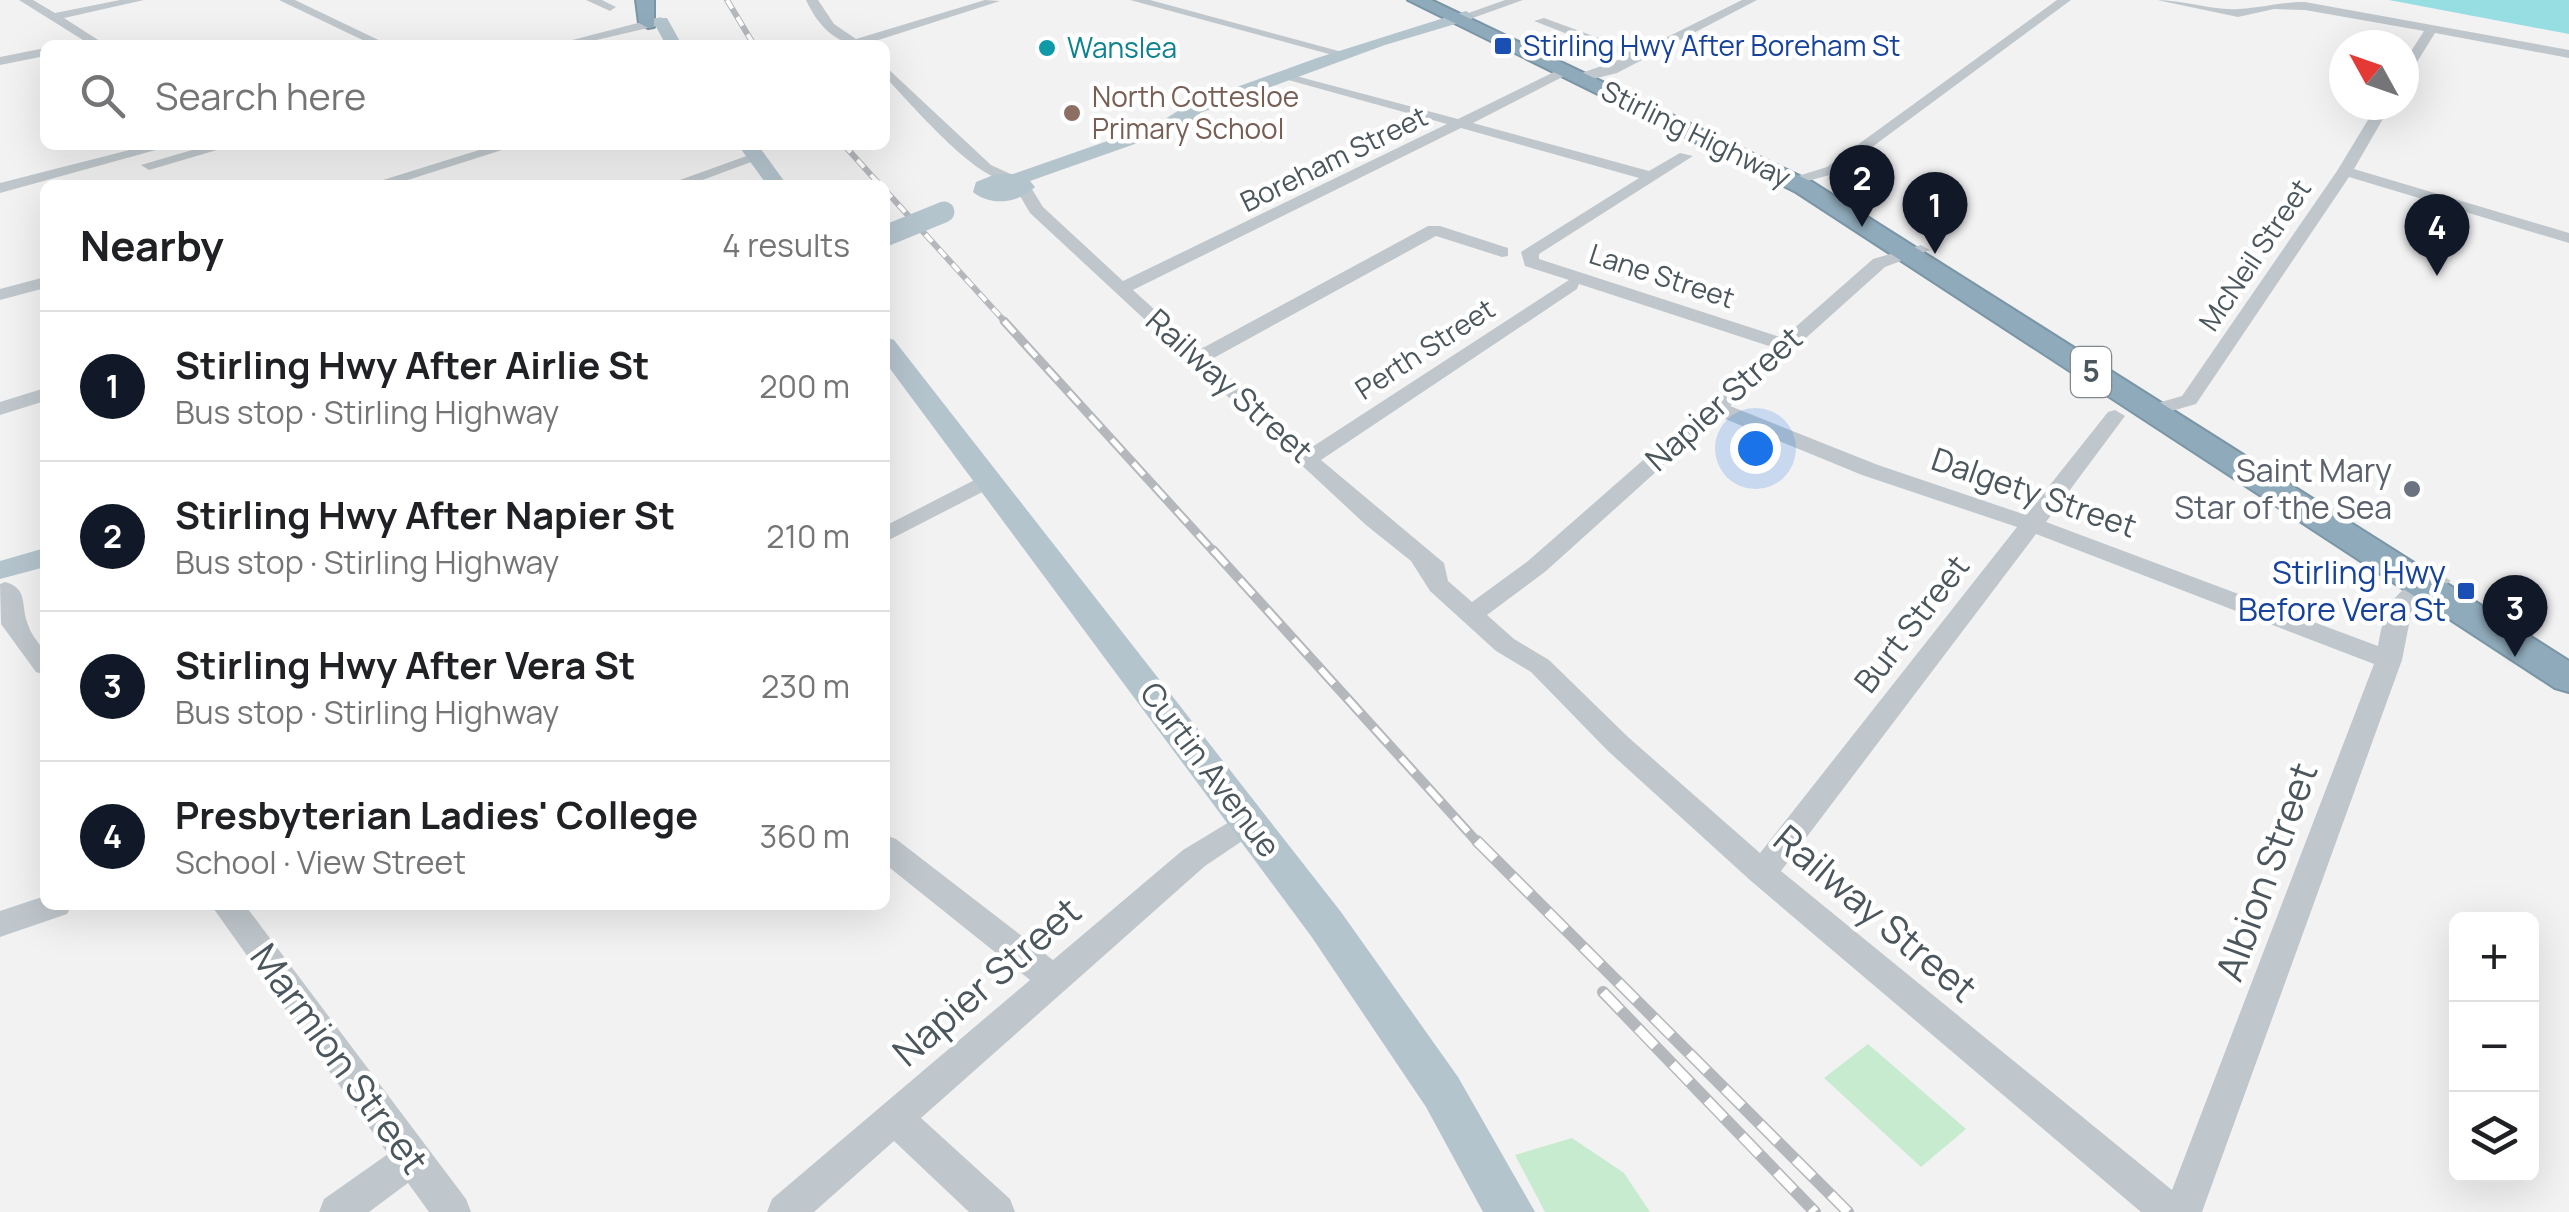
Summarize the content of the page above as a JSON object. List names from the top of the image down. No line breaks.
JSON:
{"streets":{"highway":["Stirling Highway","5"],"main road":["Curtin Avenue"],"street":["Boreham Street","McNeil Street","Lane Street","Perth Street","Railway Street","Napier Street","Dalgety Street","Burt Street","Albion Street","Marmion Street"]},"crossings":[["Stirling Highway","Boreham Street"],["Stirling Highway","McNeil Street"],["Stirling Highway","Napier Street"],["Stirling Highway","Albion Street"],["Boreham Street","Railway Street"],["Lane Street","Napier Street"],["Perth Street","Railway Street"],["Railway Street","Napier Street"],["Railway Street","Burt Street"],["Napier Street","Dalgety Street"],["Napier Street","Curtin Avenue"],["Dalgety Street","Burt Street"],["Dalgety Street","Albion Street"]],"places":{"transit":["Stirling Hwy After Boreham St","Stirling Hwy Before Vera St"],"other":["Wanslea","North Cottesloe Primary School","Saint Mary Star of the Sea"]},"north":"top left","page":{"search":"Search here","pins":["2","1","4","3"],"heading":["Nearby","4 results"],"list":[{"mark":"1","name":"Stirling Hwy After Airlie St","note":"Bus stop · Stirling Highway","value":"200 m"},{"mark":"2","name":"Stirling Hwy After Napier St","note":"Bus stop · Stirling Highway","value":"210 m"},{"mark":"3","name":"Stirling Hwy After Vera St","note":"Bus stop · Stirling Highway","value":"230 m"},{"mark":"4","name":"Presbyterian Ladies' College","note":"School · View Street","value":"360 m"}],"map_buttons":["+","−"]}}
